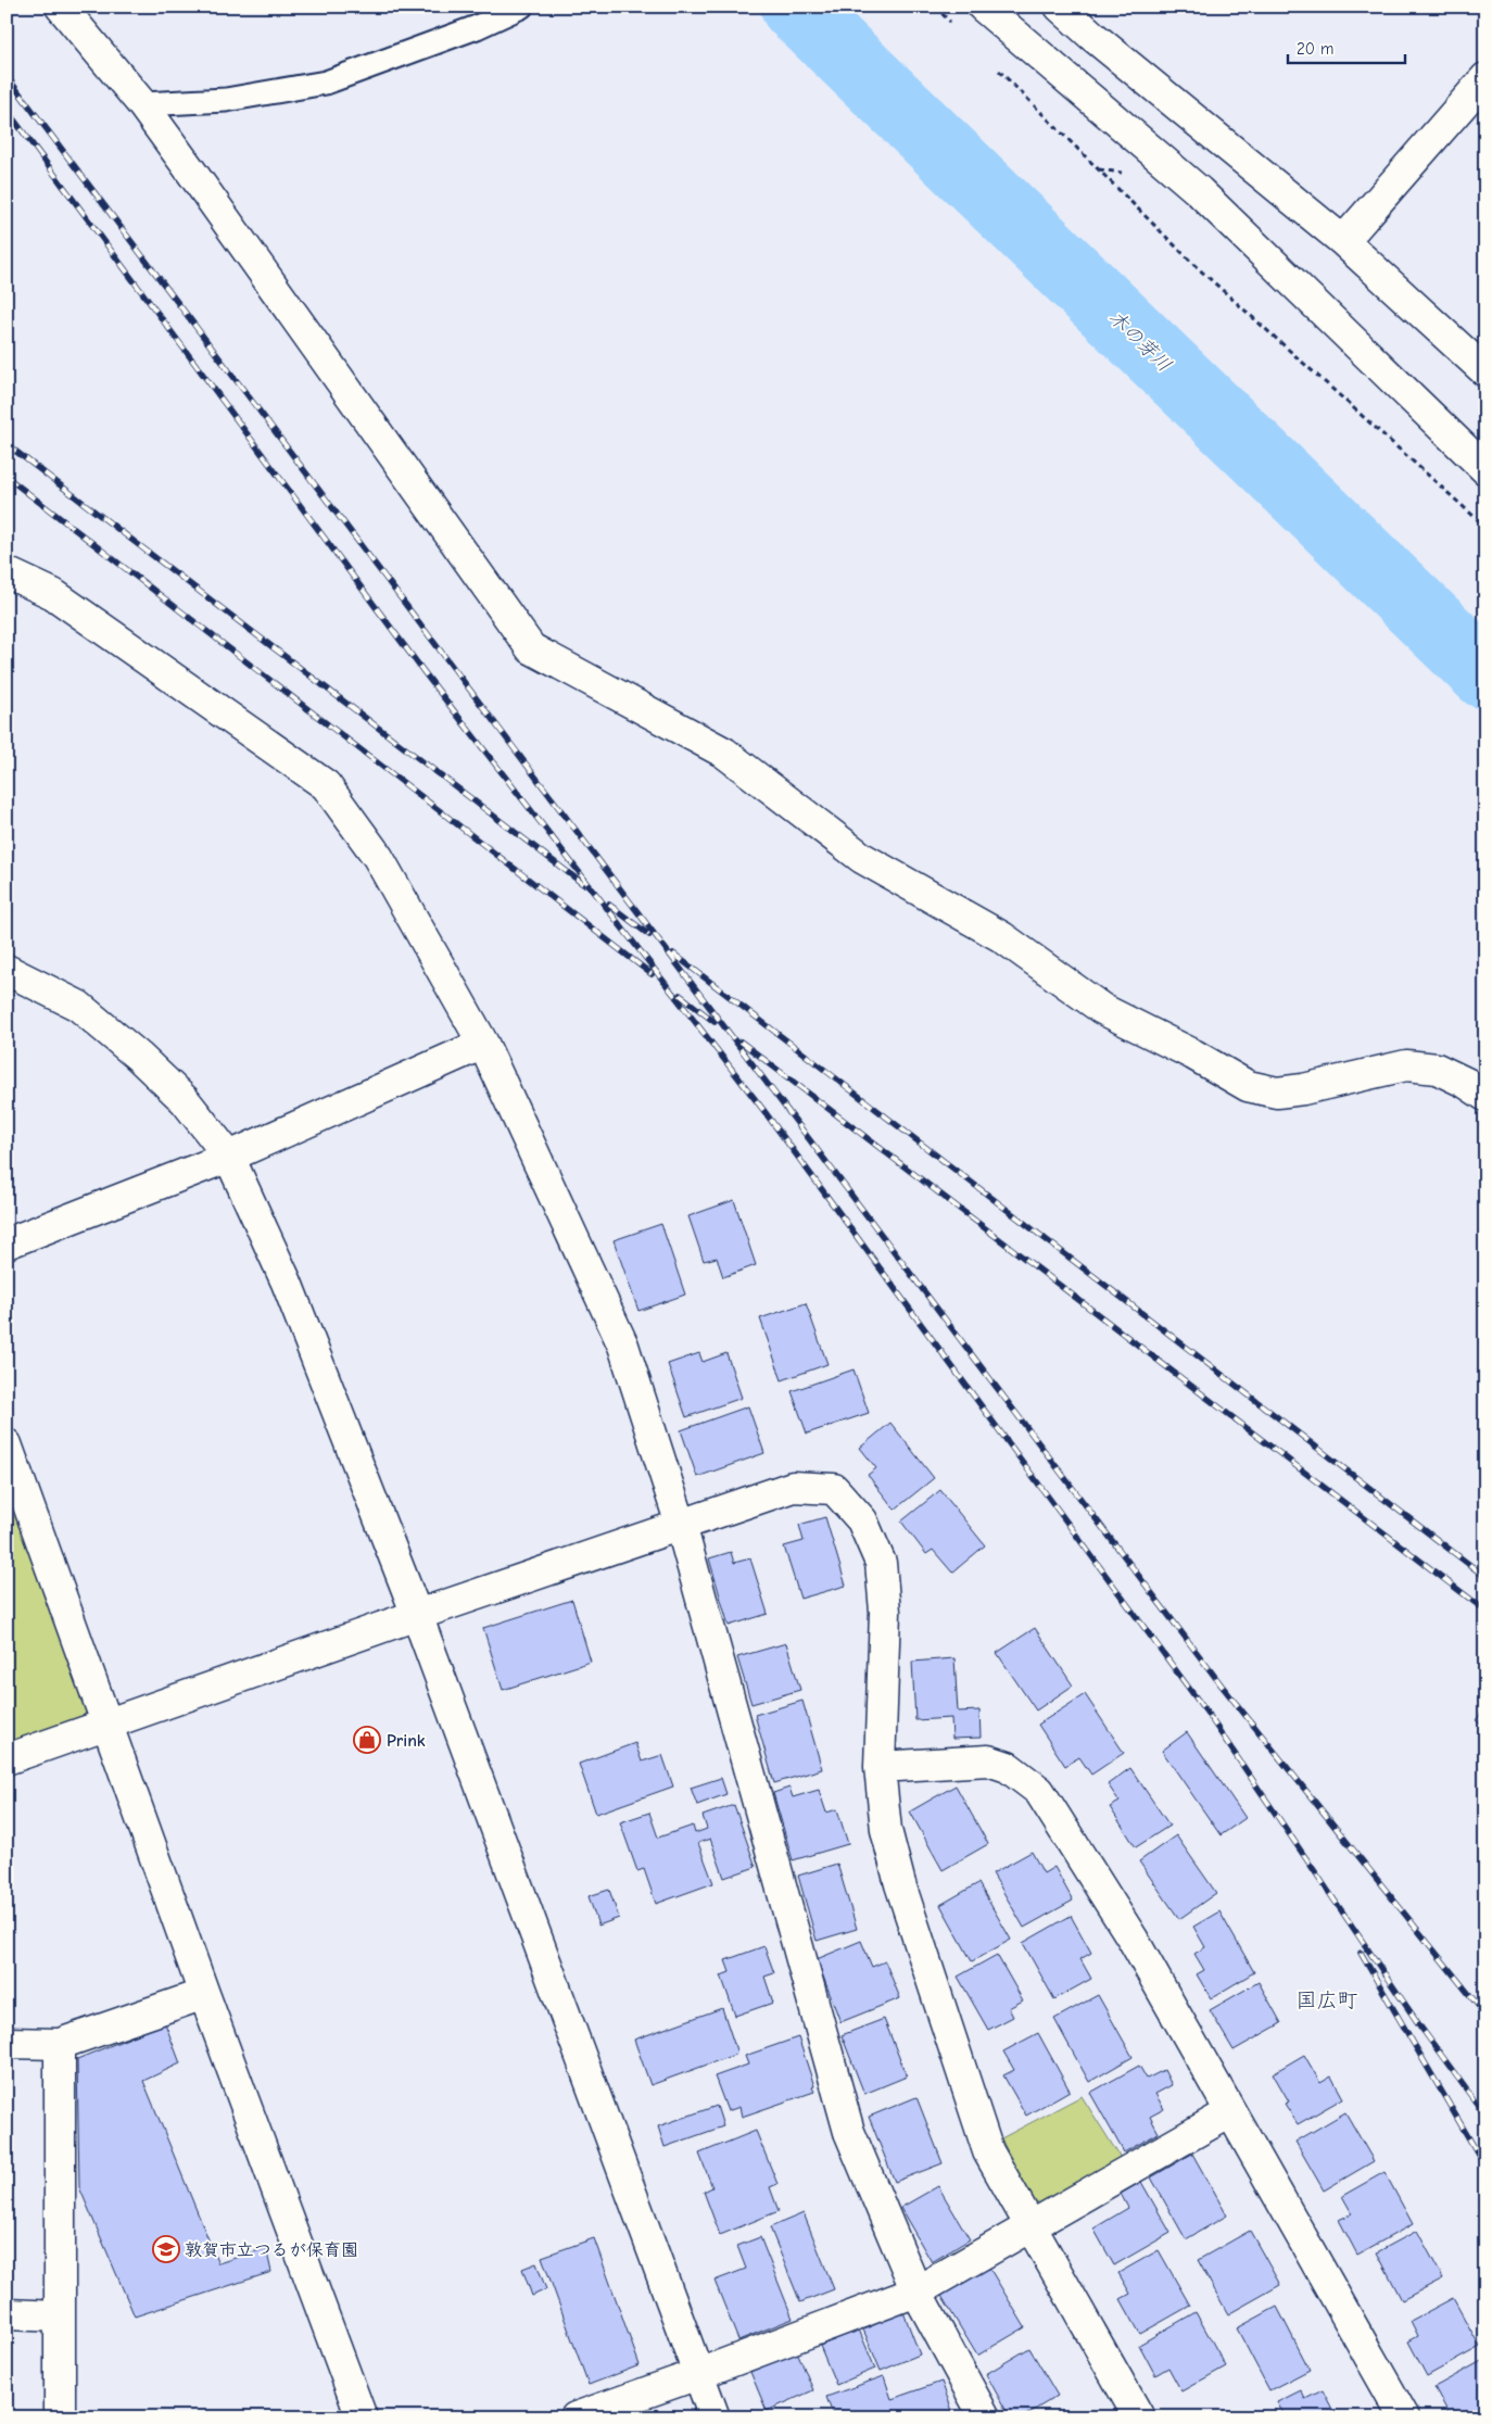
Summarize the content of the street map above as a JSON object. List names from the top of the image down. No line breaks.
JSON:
{"districts":["国広町"],"water":["木の芽川"],"places":{"shop":["Prink"],"school or university":["敦賀市立つるが保育園"]},"scale_bar":"20 m"}
